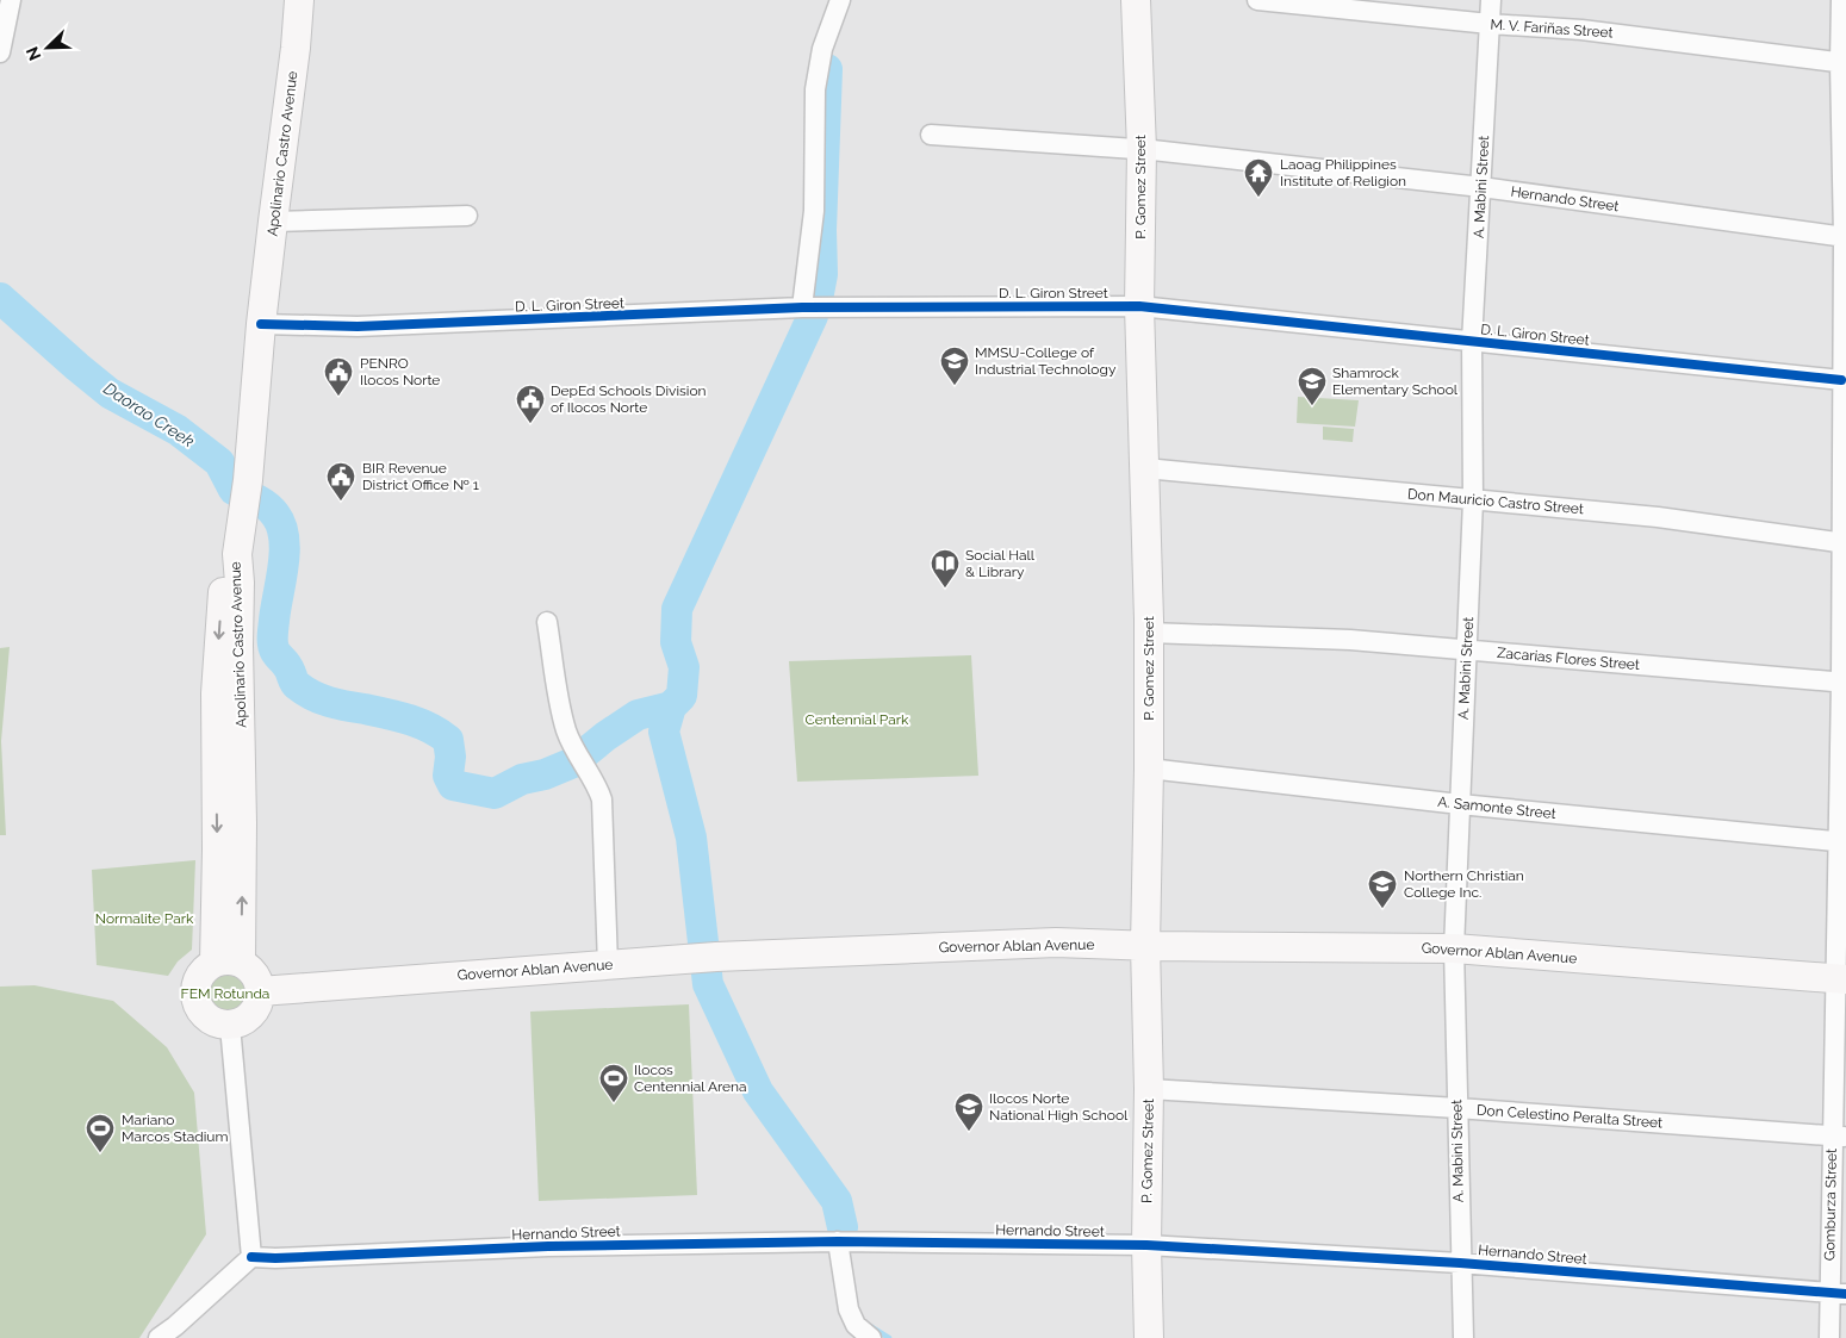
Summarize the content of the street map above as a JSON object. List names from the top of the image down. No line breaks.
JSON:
{"streets":{"main road":["Apolinario Castro Avenue","P. Gomez Street","Governor Ablan Avenue"],"street":["M. V. Fariñas Street","A. Mabini Street","Hernando Street","D. L. Giron Street","Don Mauricio Castro Street","Zacarias Flores Street","A. Samonte Street","Don Celestino Peralta Street","Gomburza Street"]},"crossings":[["M. V. Fariñas Street","A. Mabini Street"],["M. V. Fariñas Street","Gomburza Street"],["Apolinario Castro Avenue","D. L. Giron Street"],["Apolinario Castro Avenue","Governor Ablan Avenue"],["P. Gomez Street","Hernando Street"],["P. Gomez Street","D. L. Giron Street"],["P. Gomez Street","Don Mauricio Castro Street"],["P. Gomez Street","Zacarias Flores Street"],["P. Gomez Street","A. Samonte Street"],["P. Gomez Street","Governor Ablan Avenue"],["P. Gomez Street","Don Celestino Peralta Street"],["A. Mabini Street","Hernando Street"],["A. Mabini Street","D. L. Giron Street"],["A. Mabini Street","Don Mauricio Castro Street"],["A. Mabini Street","Zacarias Flores Street"],["A. Mabini Street","A. Samonte Street"],["A. Mabini Street","Governor Ablan Avenue"],["A. Mabini Street","Don Celestino Peralta Street"],["Hernando Street","Gomburza Street"],["D. L. Giron Street","Gomburza Street"],["Don Mauricio Castro Street","Gomburza Street"],["Zacarias Flores Street","Gomburza Street"],["A. Samonte Street","Gomburza Street"],["Governor Ablan Avenue","Gomburza Street"],["Don Celestino Peralta Street","Gomburza Street"]],"water":["Daorao Creek"],"parks":["Centennial Park","Normalite Park","FEM Rotunda"],"places":{"temple":["Laoag Philippines Institute of Religion"],"school or university":["MMSU-College of Industrial Technology","Shamrock Elementary School","Northern Christian College Inc.","Ilocos Norte National High School"],"public building":["PENRO Ilocos Norte","DepEd Schools Division of Ilocos Norte","BIR Revenue District Office № 1"],"library":["Social Hall & Library"],"sports":["Ilocos Centennial Arena","Mariano Marcos Stadium"]},"north":"bottom left"}
